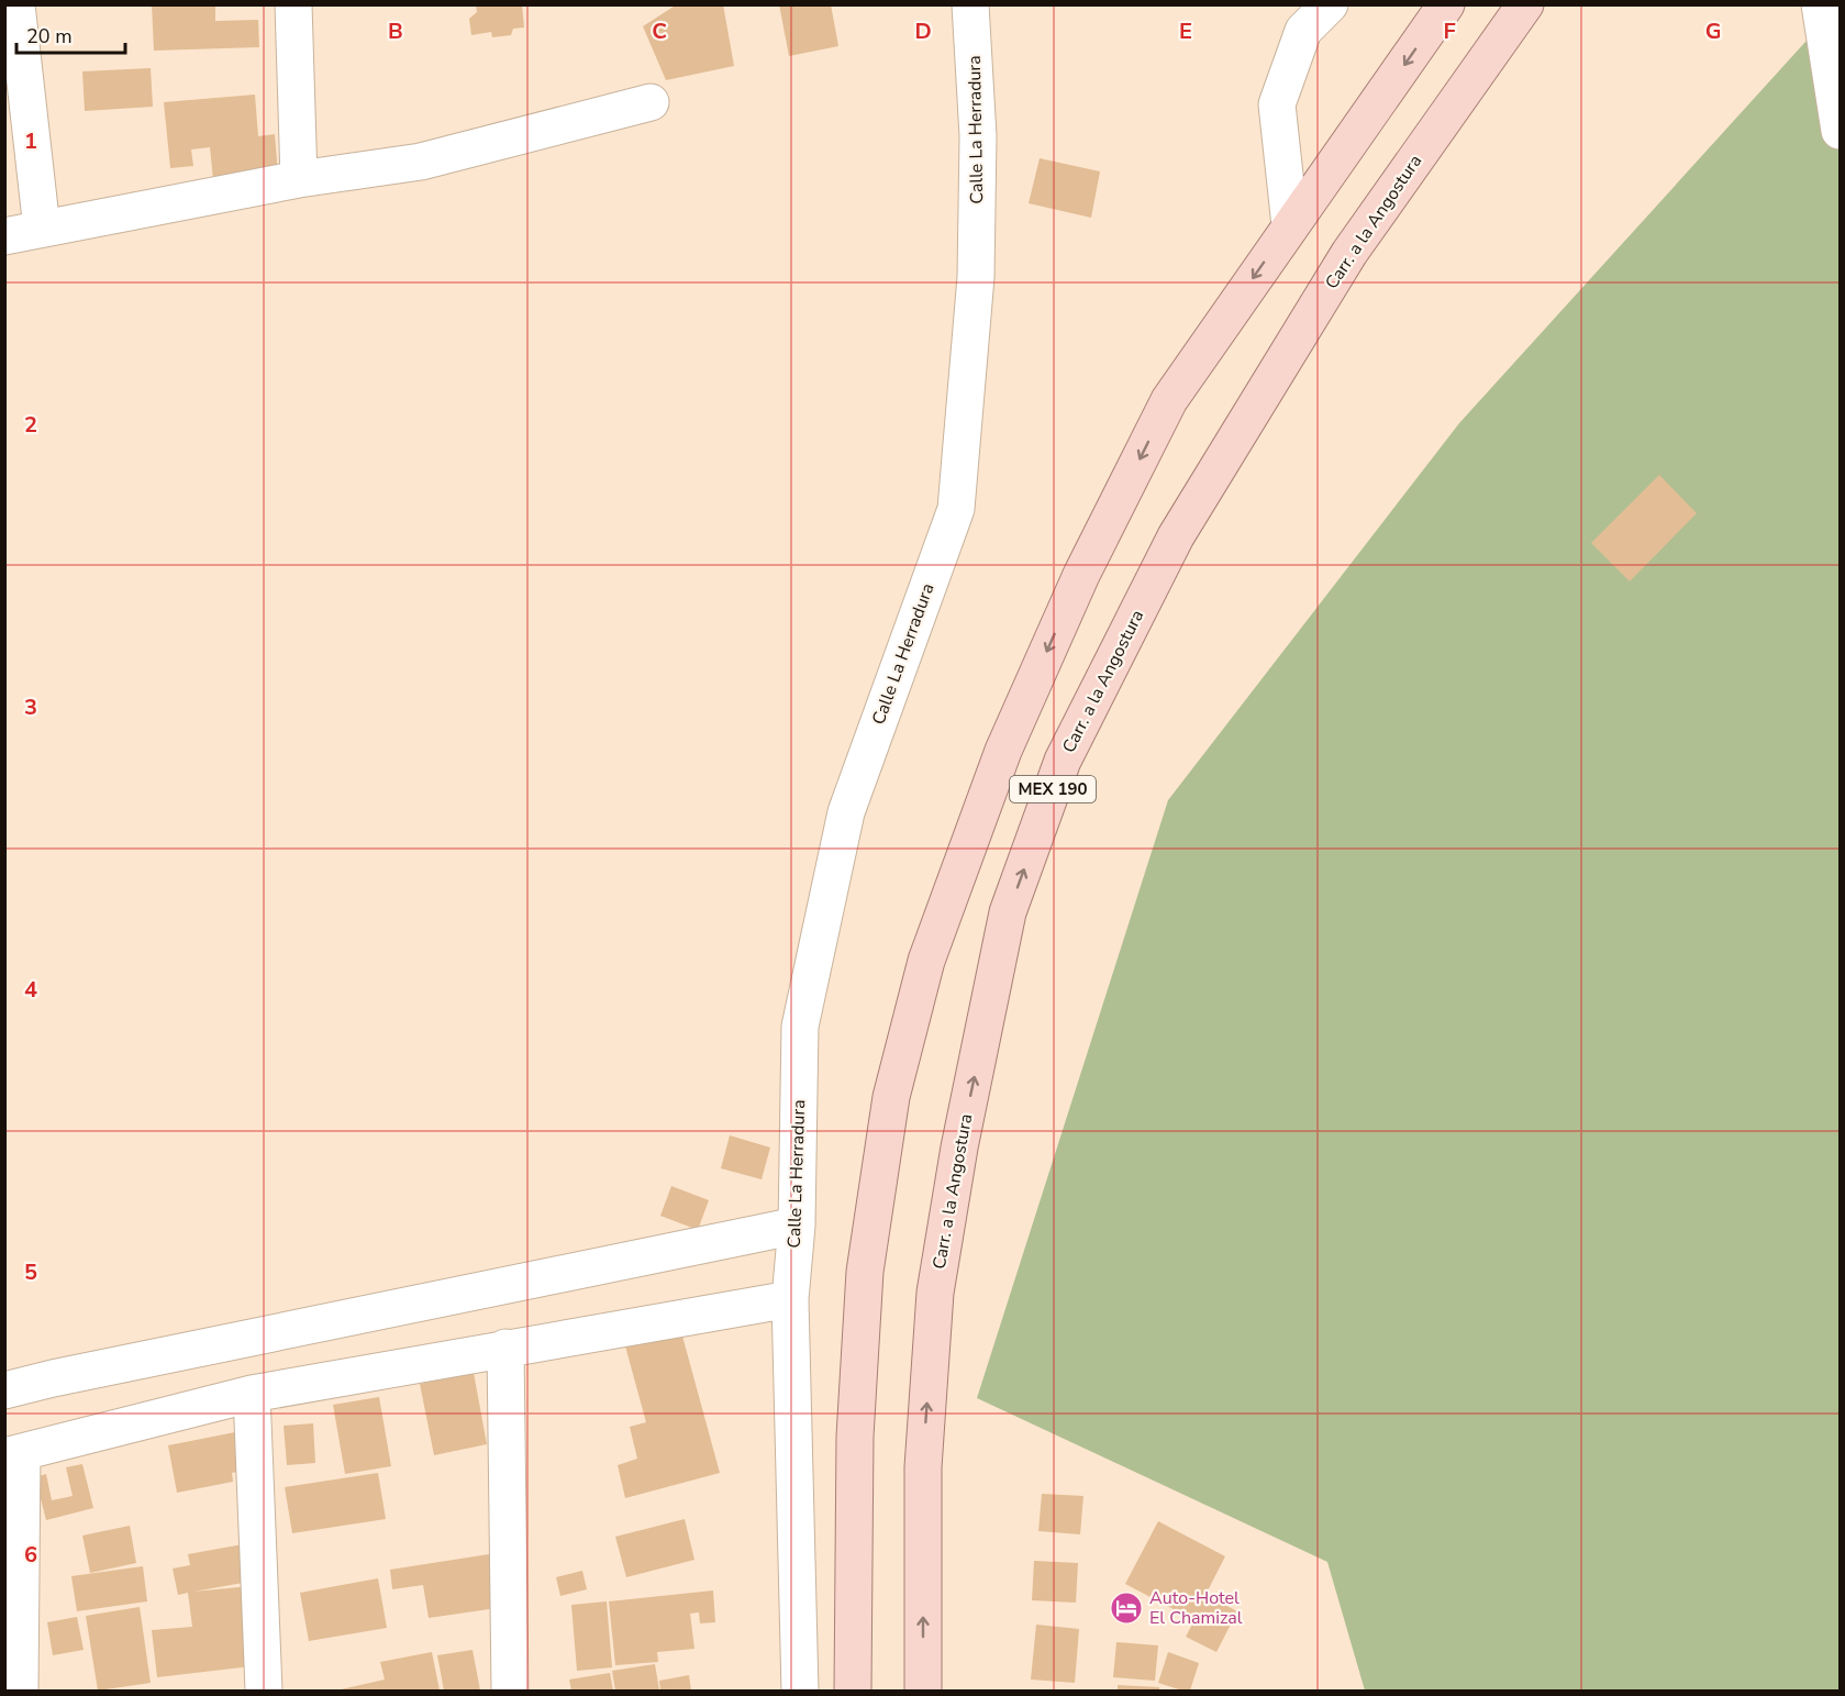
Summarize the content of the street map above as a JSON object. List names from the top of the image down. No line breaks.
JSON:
{"streets":{"main road":["Carr. a la Angostura","MEX 190"],"street":["Calle La Herradura"]},"places":{"hotel":["Auto-Hotel El Chamizal"]},"scale_bar":"20 m","grid":{"columns":["B","C","D","E","F","G"],"rows":["1","2","3","4","5","6"]}}
